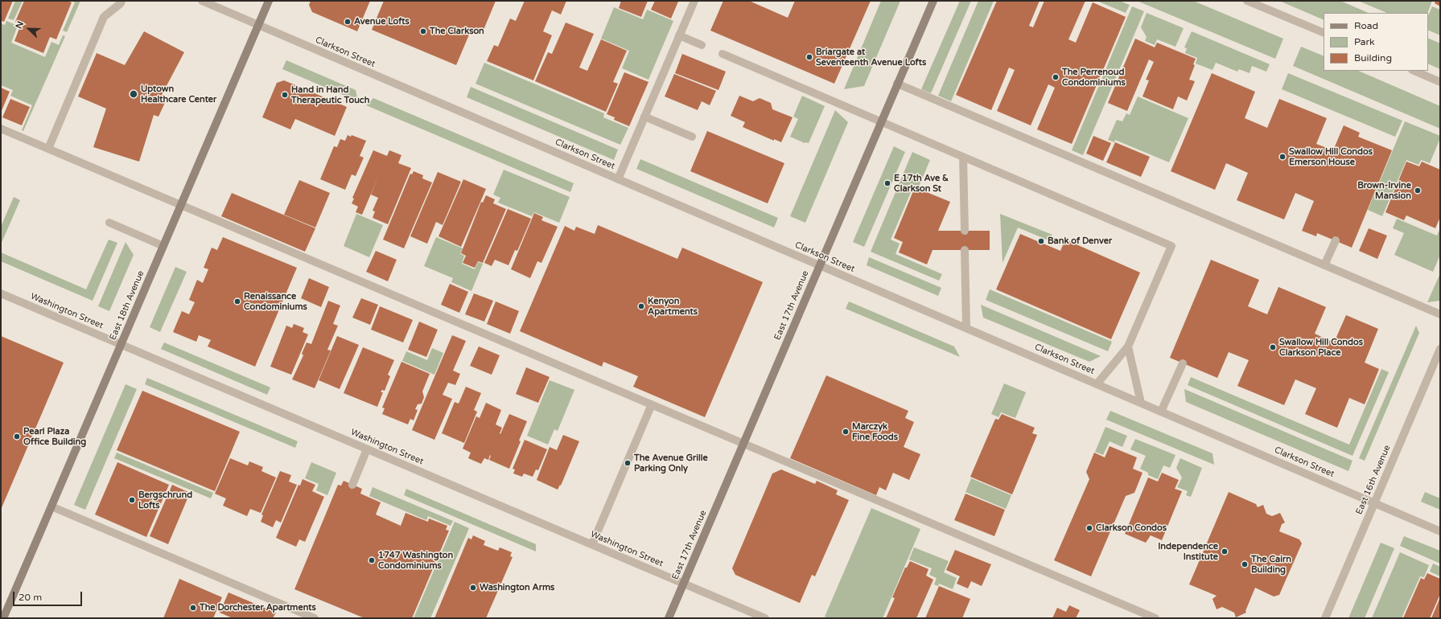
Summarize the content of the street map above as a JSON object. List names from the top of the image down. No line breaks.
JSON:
{"streets":{"main road":["East 18th Avenue","East 17th Avenue"],"street":["Clarkson Street","Washington Street","East 16th Avenue"]},"crossings":[["Clarkson Street","East 18th Avenue"],["Clarkson Street","East 17th Avenue"],["Clarkson Street","East 16th Avenue"],["East 18th Avenue","Washington Street"],["East 17th Avenue","Washington Street"]],"places":["Avenue Lofts","The Clarkson","Briargate at Seventeenth Avenue Lofts","The Perrenoud Condominiums","Uptown Healthcare Center","Hand in Hand Therapeutic Touch","Swallow Hill Condos Emerson House","E 17th Ave & Clarkson St","Brown-Irvine Mansion","Bank of Denver","Renaissance Condominiums","Kenyon Apartments","Swallow Hill Condos Clarkson Place","Marczyk Fine Foods","Pearl Plaza Office Building","The Avenue Grille Parking Only","Bergschrund Lofts","Clarkson Condos","Independence Institute","1747 Washington Condominiums","The Cairn Building","Washington Arms","The Dorchester Apartments"],"legend":["Road","Park","Building"],"scale_bar":"20 m","north":"top left"}
